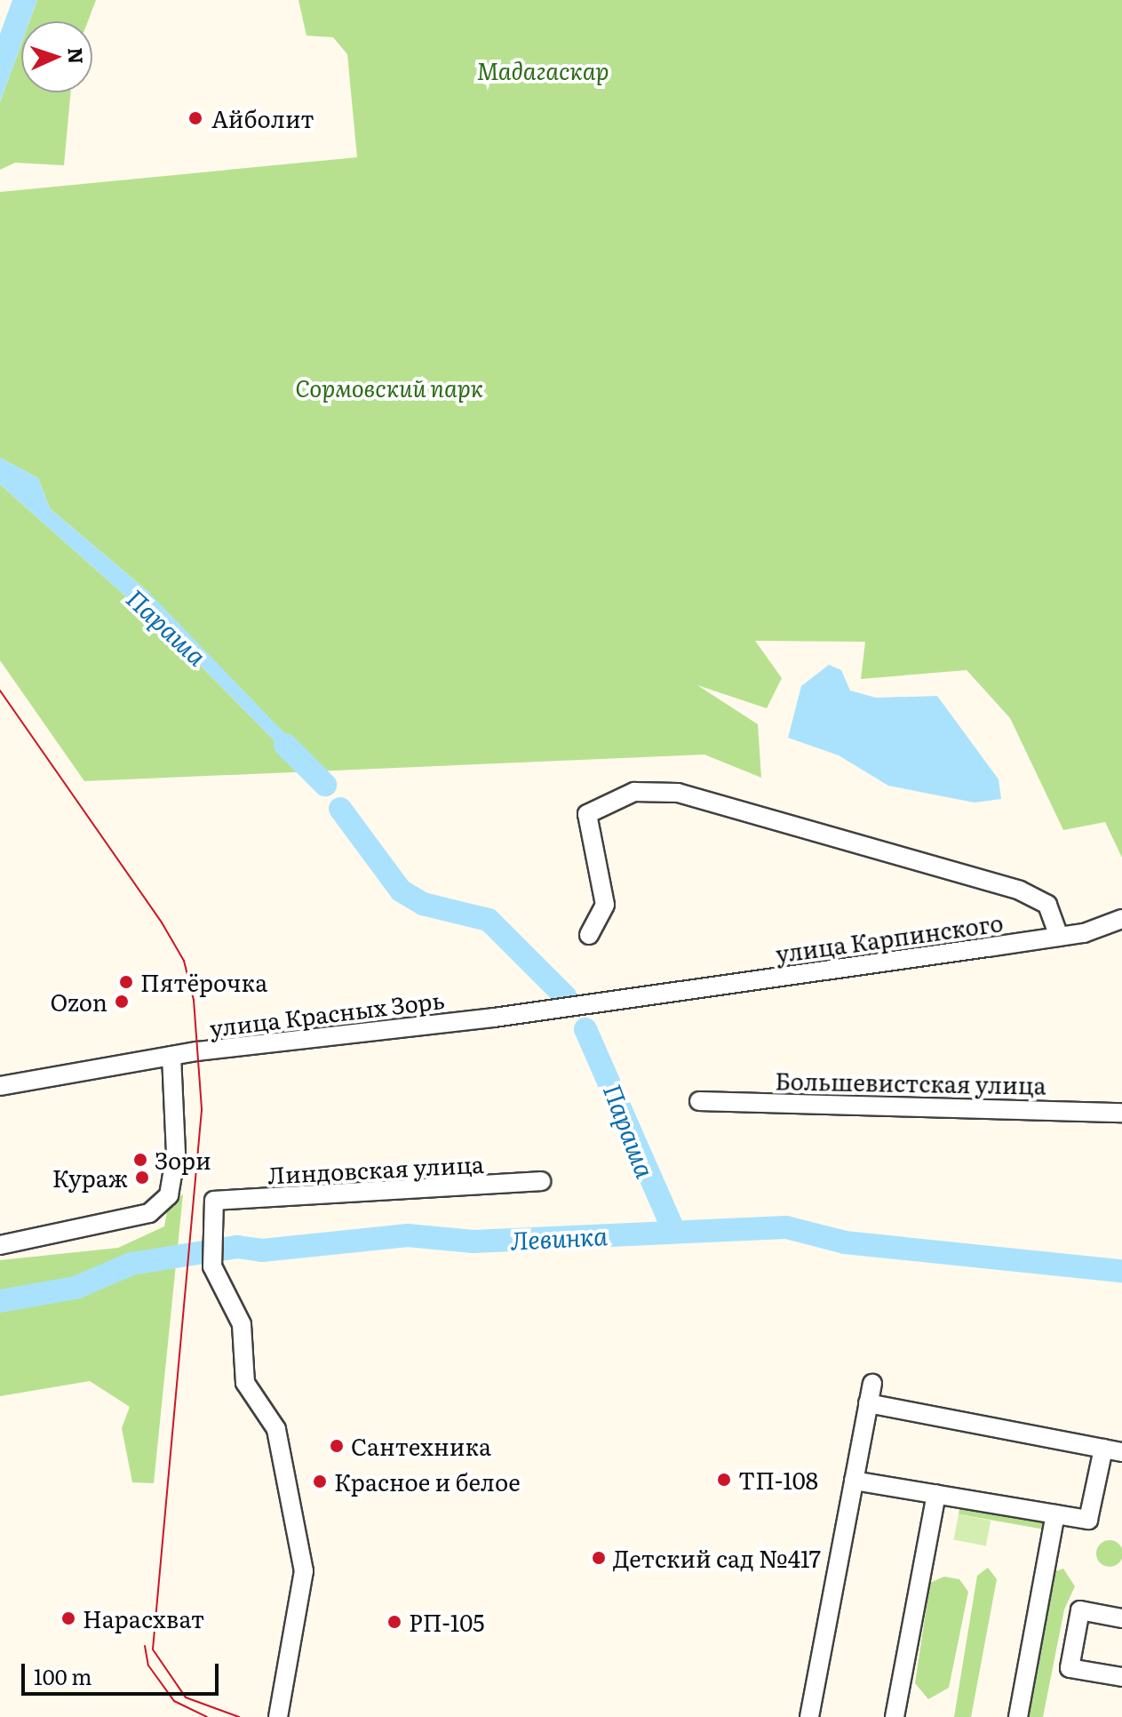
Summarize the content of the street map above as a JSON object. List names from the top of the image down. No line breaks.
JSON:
{"streets":{"street":["улица Карпинского","улица Красных Зорь","Большевистская улица","Линдовская улица"]},"crossings":[["улица Карпинского","улица Красных Зорь"]],"water":["Параша","Левинка"],"parks":["Мадагаскар","Сормовский парк"],"places":["Айболит","Пятёрочка","Ozon","Зори","Кураж","Сантехника","ТП-108","Красное и белое","Детский сад №417","Нарасхват","РП-105"],"scale_bar":"100 m","north":"right"}
